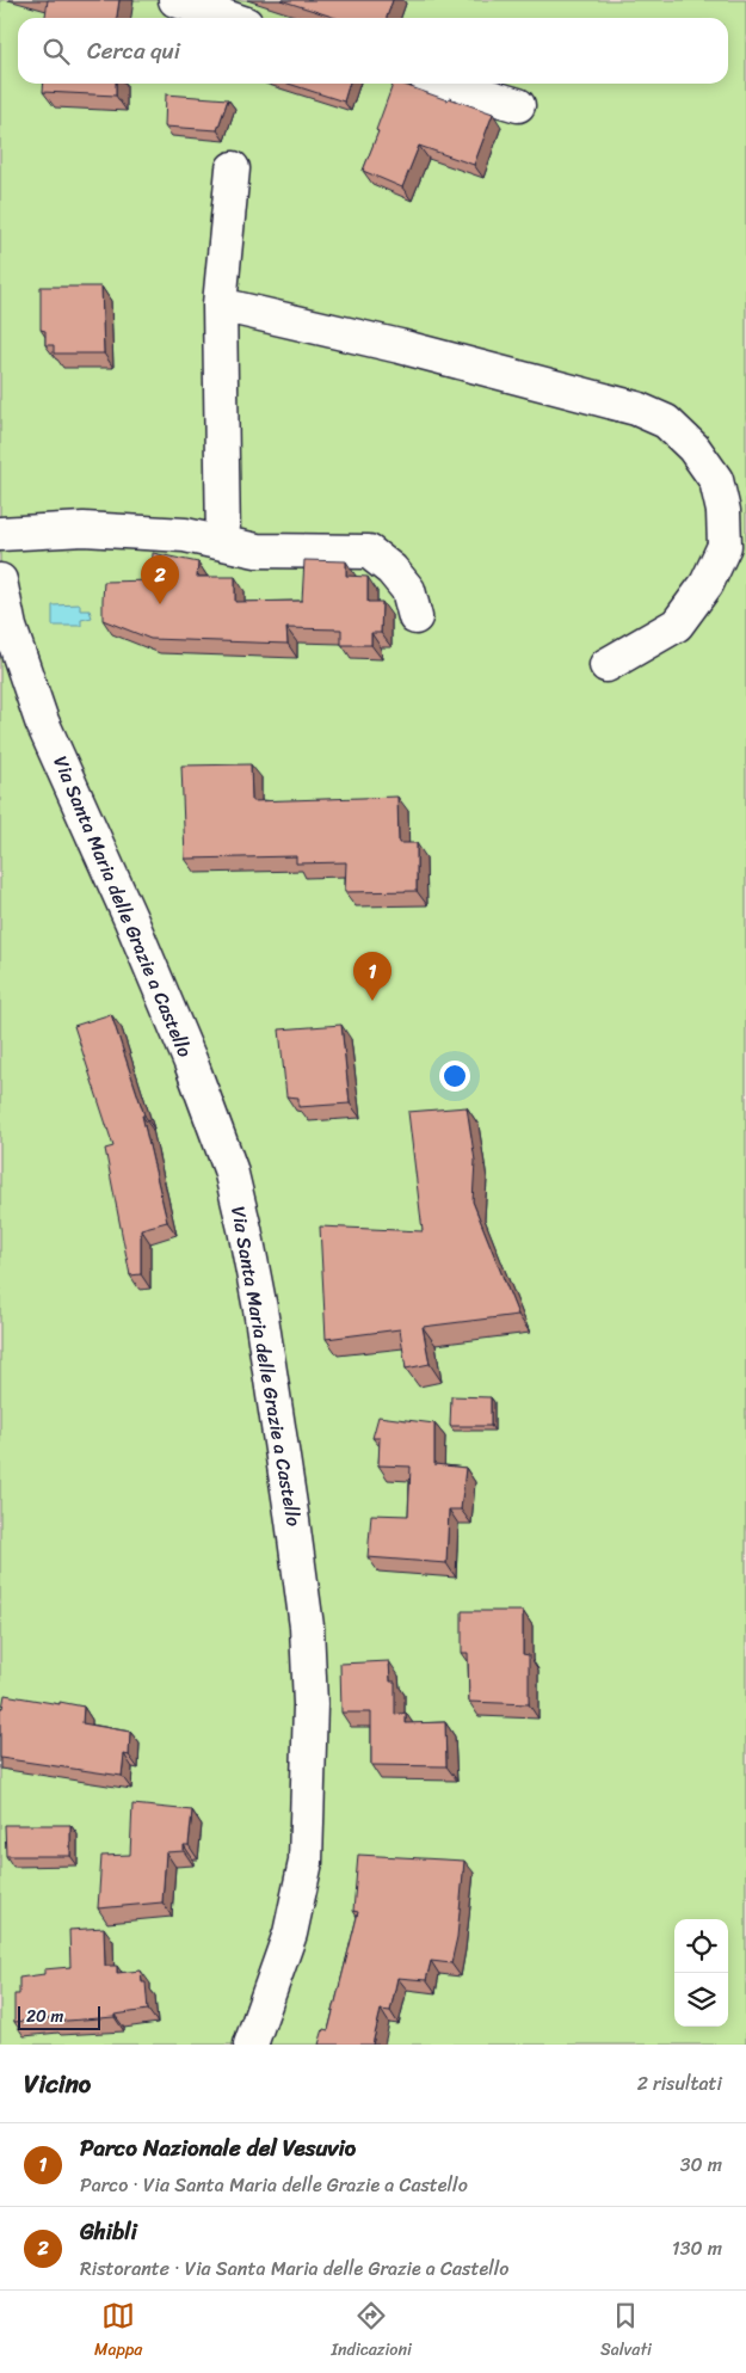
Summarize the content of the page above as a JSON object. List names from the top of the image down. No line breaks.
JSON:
{"streets":{"street":["Via Santa Maria delle Grazie a Castello"]},"scale_bar":"20 m","page":{"search":"Cerca qui","pins":["2","1"],"scale":"20 m","heading":["Vicino","2 risultati"],"list":[{"mark":"1","name":"Parco Nazionale del Vesuvio","note":"Parco · Via Santa Maria delle Grazie a Castello","value":"30 m"},{"mark":"2","name":"Ghibli","note":"Ristorante · Via Santa Maria delle Grazie a Castello","value":"130 m"}],"nav":["Mappa","Indicazioni","Salvati"]}}
